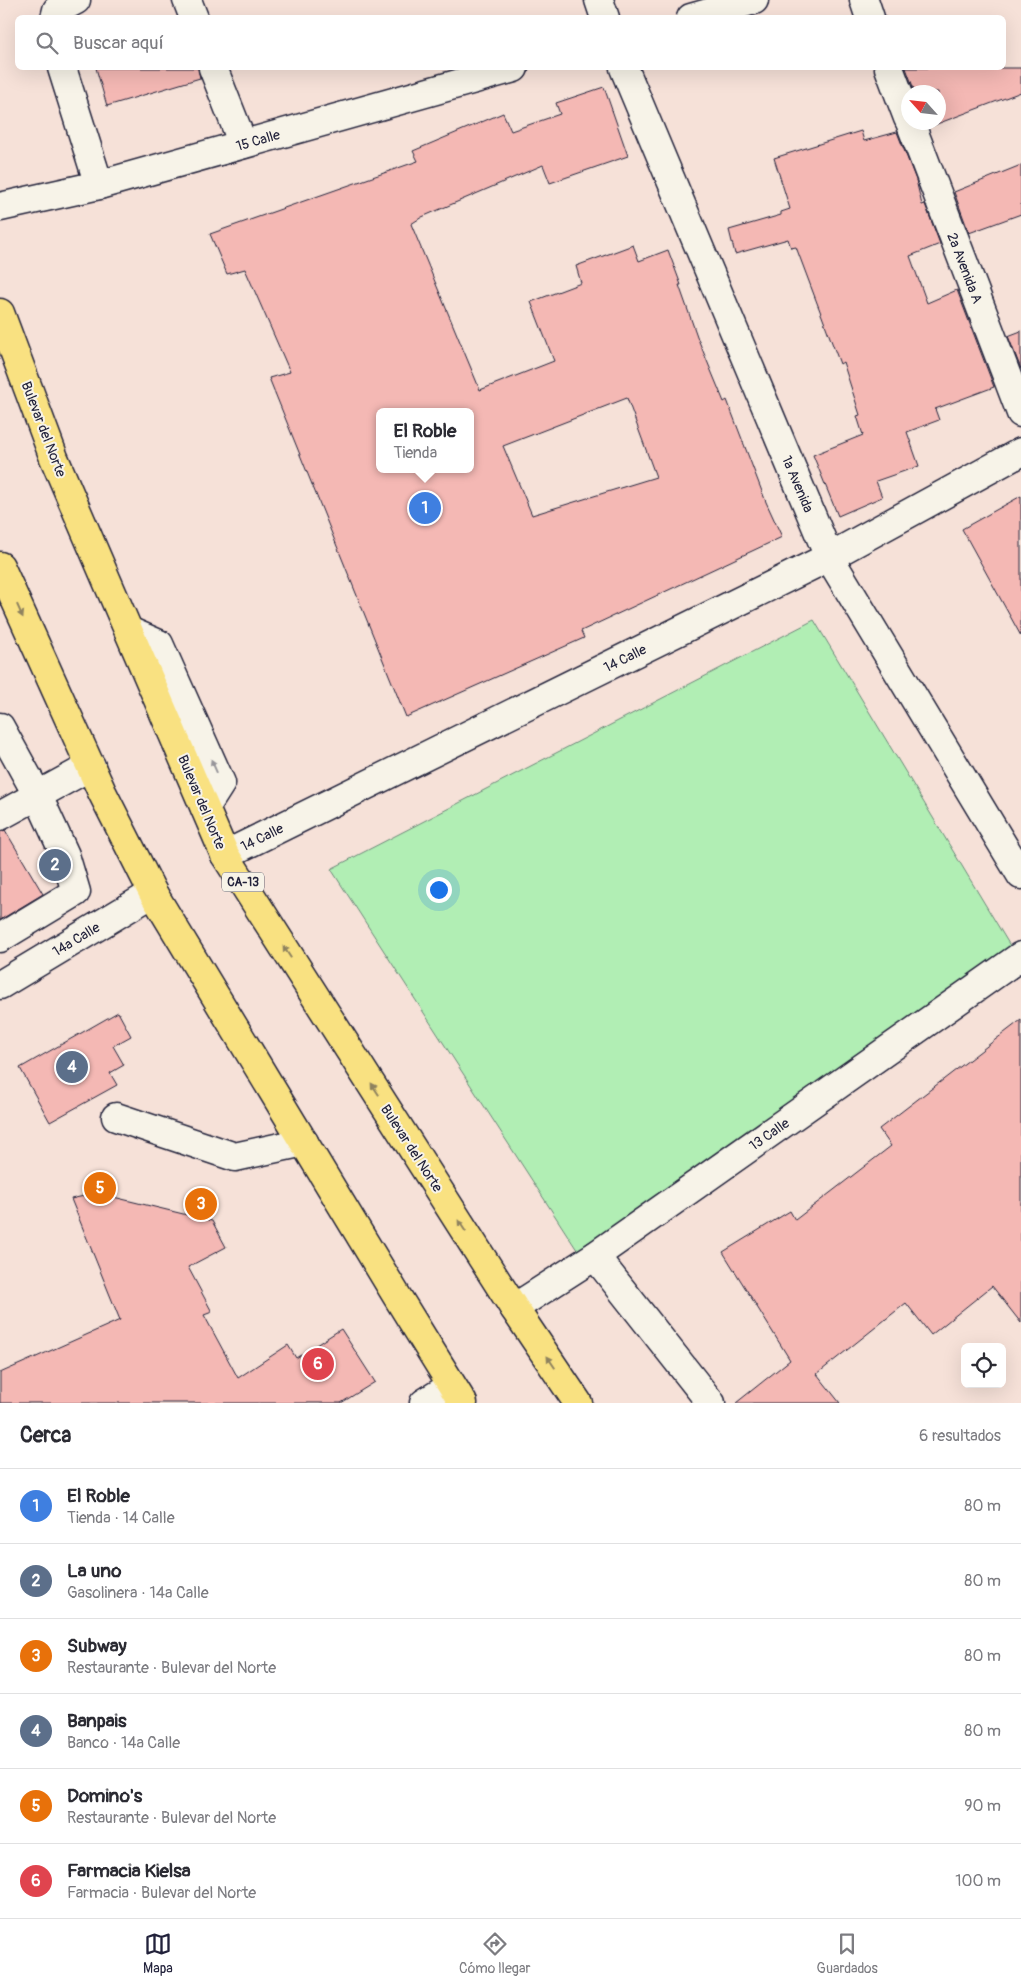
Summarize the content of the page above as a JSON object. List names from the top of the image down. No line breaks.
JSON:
{"streets":{"highway":["Bulevar del Norte","CA-13"],"street":["15 Calle","2a Avenida A","1a Avenida","14 Calle","14a Calle","13 Calle"]},"crossings":[["Bulevar del Norte","14 Calle"],["Bulevar del Norte","13 Calle"],["1a Avenida","14 Calle"]],"north":"top left","page":{"search":"Buscar aquí","popup":["El Roble","Tienda"],"pins":["1","2","4","5","3","6"],"heading":["Cerca","6 resultados"],"list":[{"mark":"1","name":"El Roble","note":"Tienda · 14 Calle","value":"80 m"},{"mark":"2","name":"La uno","note":"Gasolinera · 14a Calle","value":"80 m"},{"mark":"3","name":"Subway","note":"Restaurante · Bulevar del Norte","value":"80 m"},{"mark":"4","name":"Banpais","note":"Banco · 14a Calle","value":"80 m"},{"mark":"5","name":"Domino's","note":"Restaurante · Bulevar del Norte","value":"90 m"},{"mark":"6","name":"Farmacia Kielsa","note":"Farmacia · Bulevar del Norte","value":"100 m"}],"nav":["Mapa","Cómo llegar","Guardados"]}}
